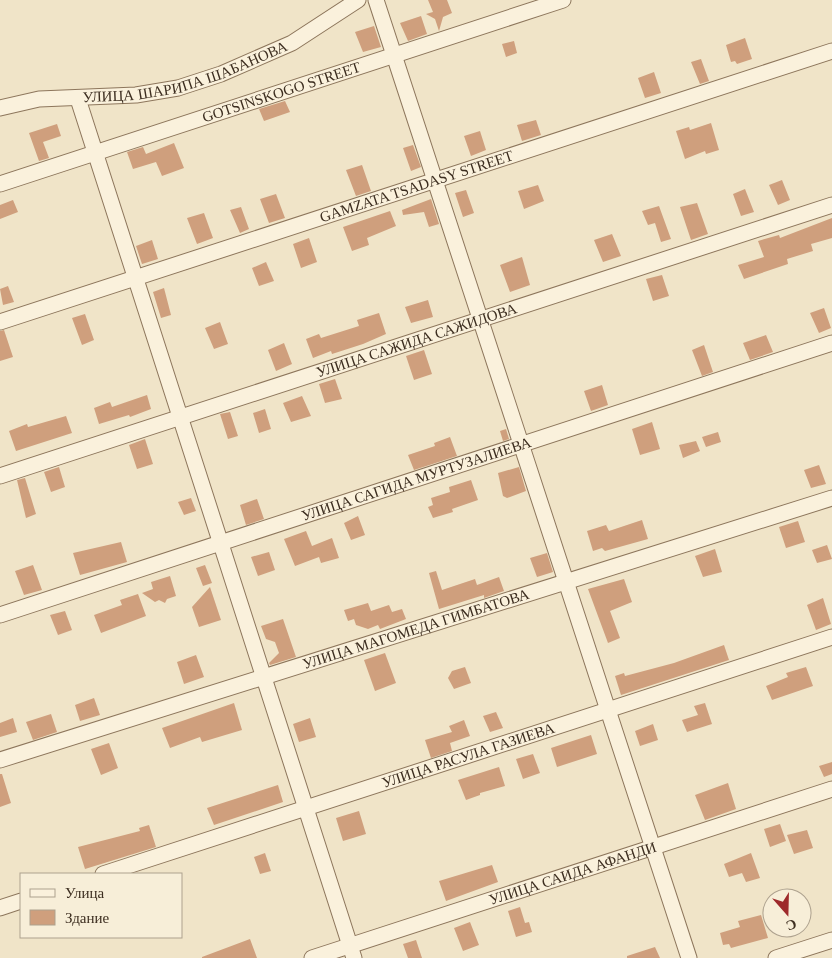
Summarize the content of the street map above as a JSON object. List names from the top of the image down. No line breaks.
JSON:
{"streets":{"street":["УЛИЦА ШАРИПА ШАБАНОВА","GOTSINSKOGO STREET","GAMZATA TSADASY STREET","УЛИЦА САЖИДА САЖИДОВА","УЛИЦА САГИДА МУРТУЗАЛИЕВА","УЛИЦА МАГОМЕДА ГИМБАТОВА","УЛИЦА РАСУЛА ГАЗИЕВА","УЛИЦА САИДА АФАНДИ"]},"legend":["Улица","Здание"],"north":"bottom"}
